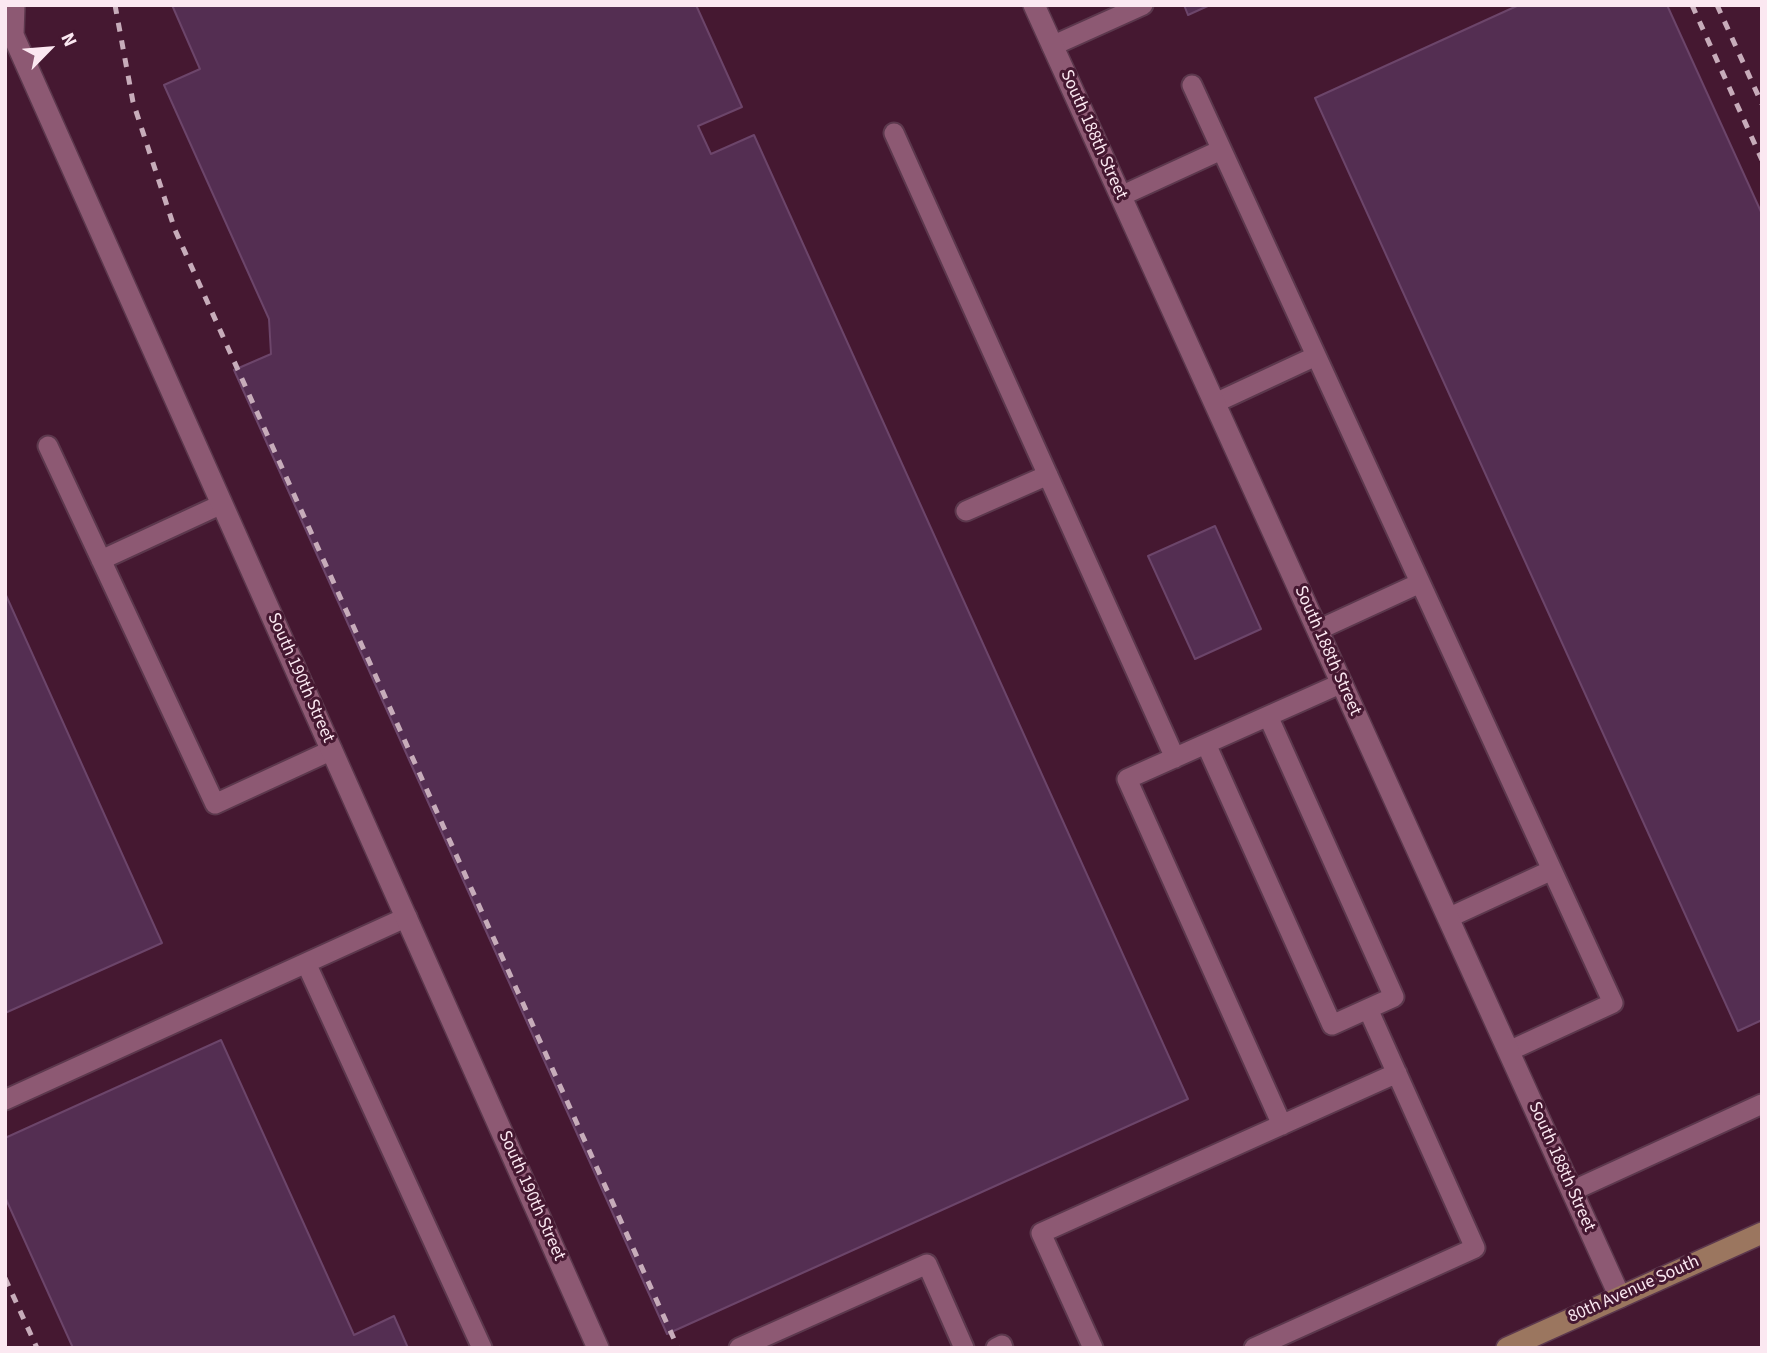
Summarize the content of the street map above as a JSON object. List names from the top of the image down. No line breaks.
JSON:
{"streets":{"street":["South 188th Street","South 190th Street","80th Avenue South"]},"crossings":[["South 188th Street","80th Avenue South"]],"north":"top right"}
